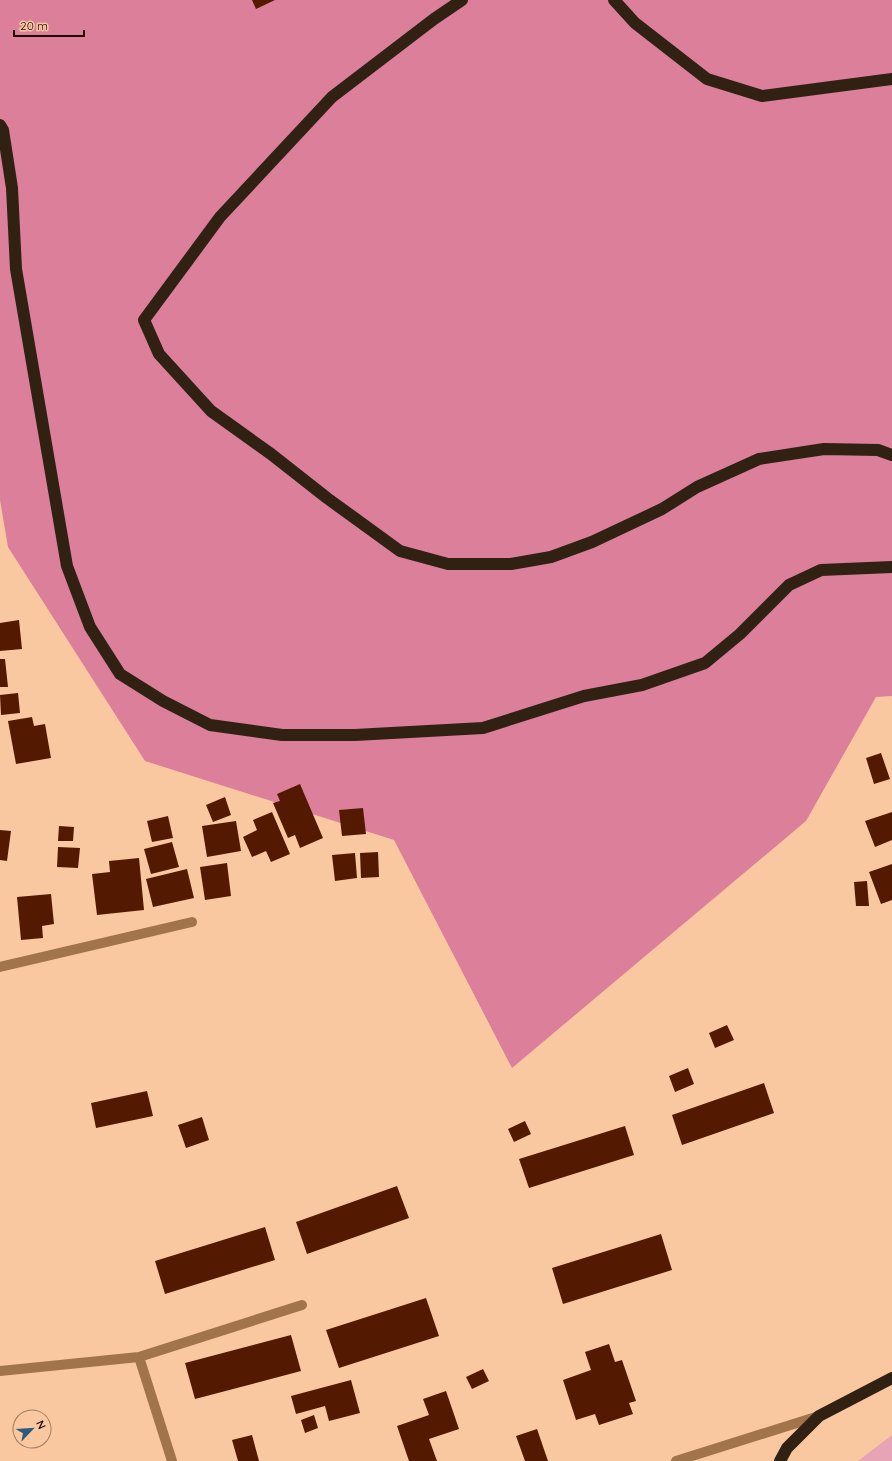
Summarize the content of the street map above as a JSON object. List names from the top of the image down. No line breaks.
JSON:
{"scale_bar":"20 m","north":"top right"}
